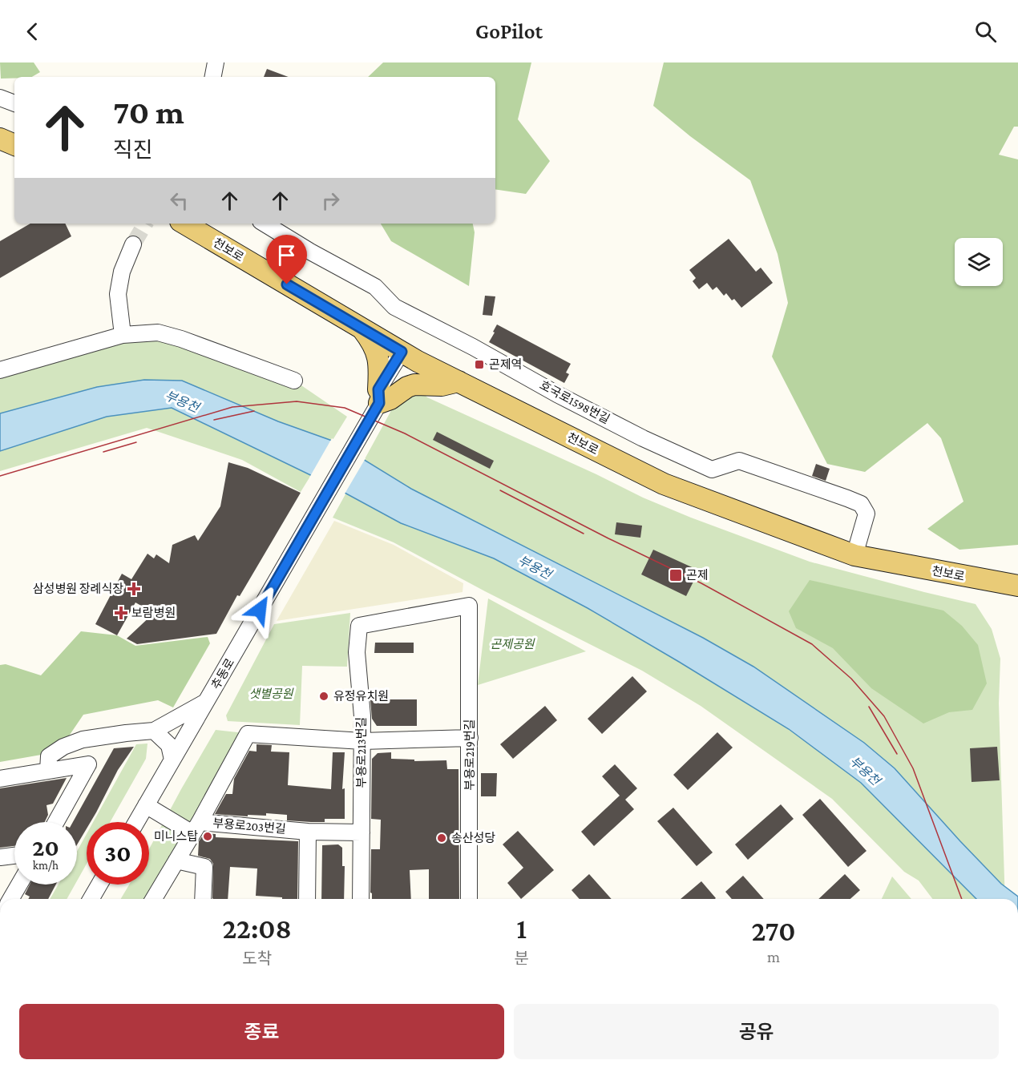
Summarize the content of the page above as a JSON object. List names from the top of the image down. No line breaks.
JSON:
{"streets":{"main road":["천보로"],"street":["호국로1598번길","추동로","부용로213번길","부용로219번길","부용로203번길"]},"crossings":[["천보로","호국로1598번길"],["부용로213번길","부용로219번길"],["부용로213번길","부용로203번길"]],"water":["부용천"],"parks":["곤제공원","샛별공원"],"places":{"transit":["곤제역","곤제"],"health":["삼성병원 장례식장","보람병원"],"other":["유정유치원","미니스탑","송산성당"]},"page":{"header":"GoPilot","turn":["70 m","직진"],"speed":"20 km/h","limit":"30","eta":["22:08","도착","1","분","270","m"],"buttons":["종료","공유"]}}
